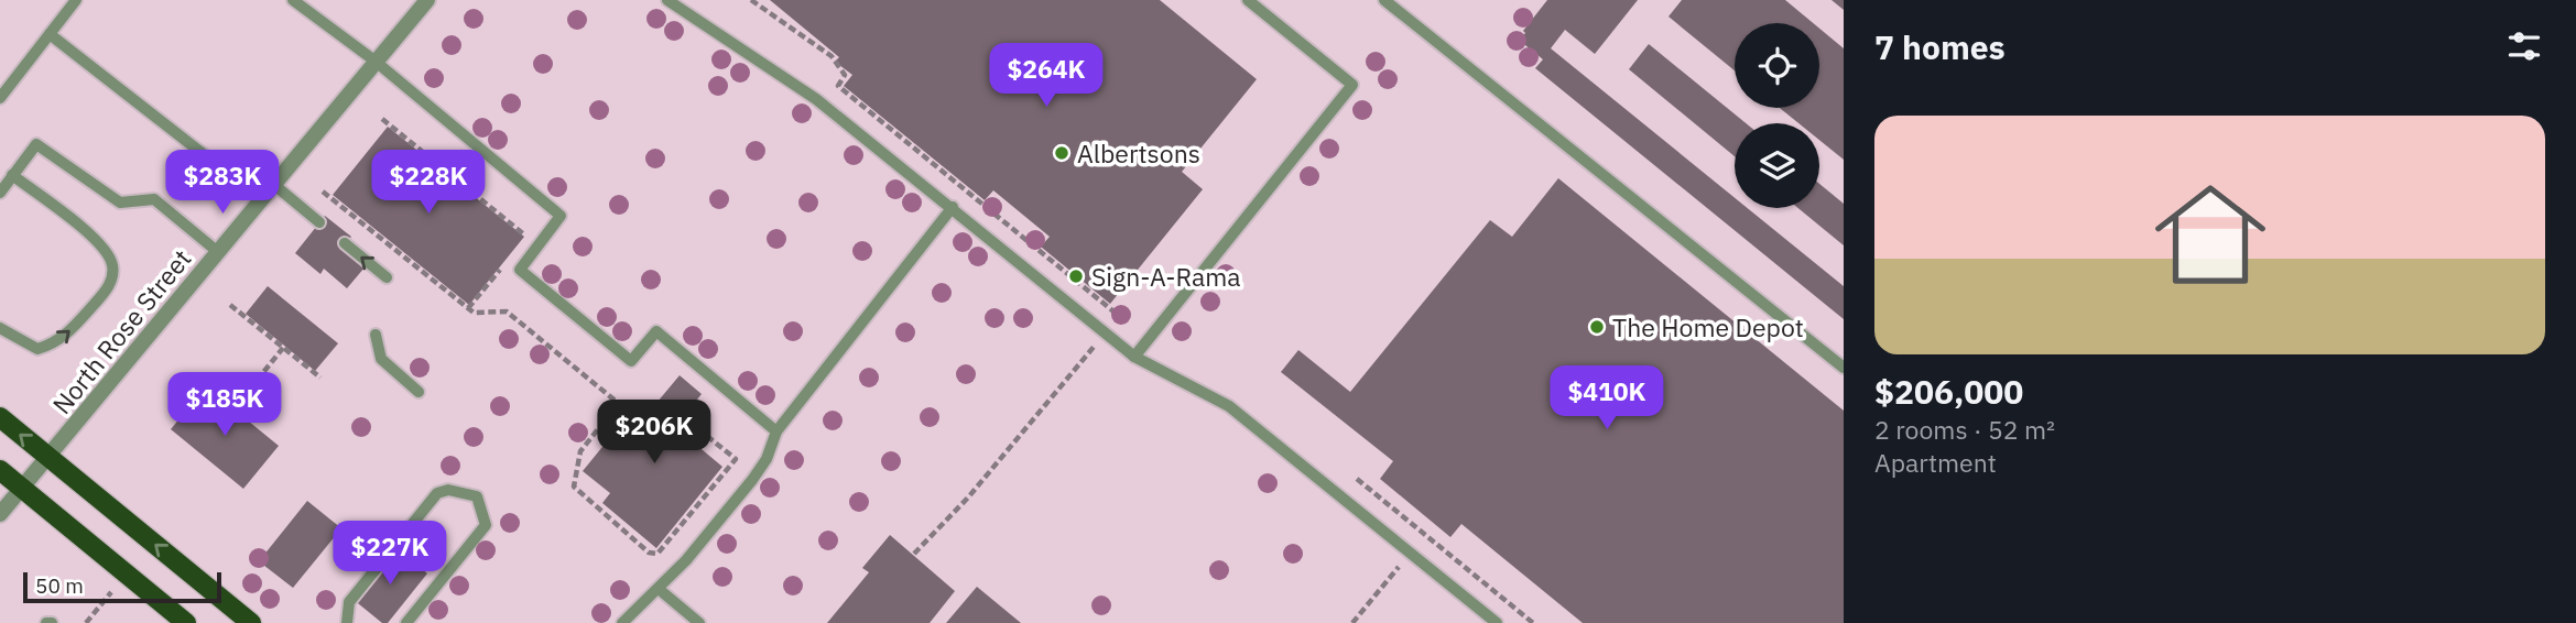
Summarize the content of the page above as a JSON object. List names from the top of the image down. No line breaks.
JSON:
{"streets":{"street":["North Rose Street"]},"places":["Albertsons","Sign-A-Rama","The Home Depot"],"scale_bar":"50 m","page":{"heading":"7 homes","price":["$264K","$283K","$228K","$410K","$185K","$206K","$227K"],"list":[{"name":"$206,000","note":"2 rooms · 52 m² · Apartment"}],"scale":"50 m"}}
